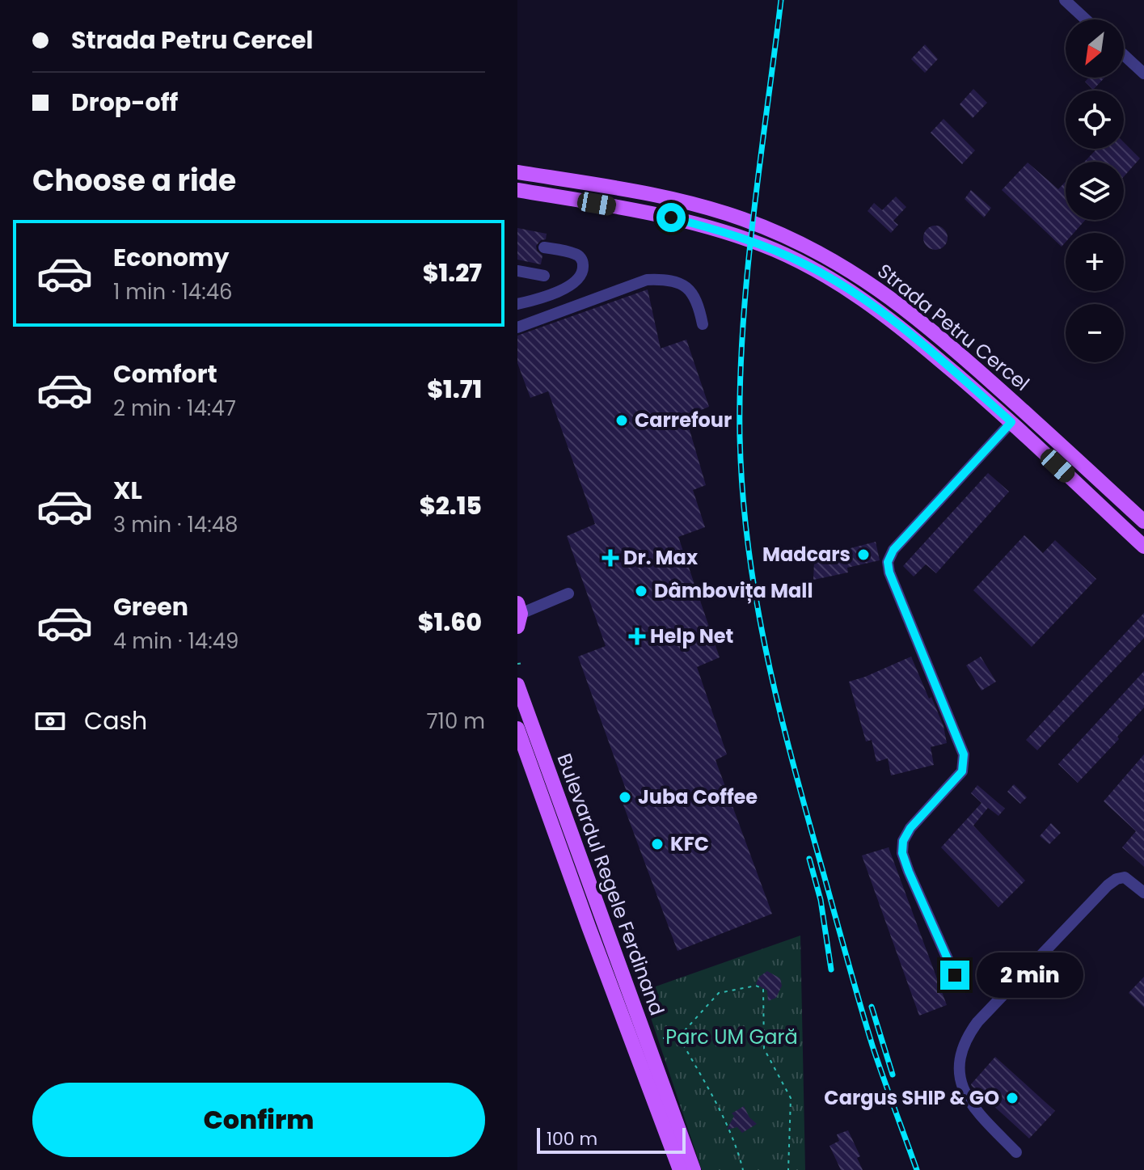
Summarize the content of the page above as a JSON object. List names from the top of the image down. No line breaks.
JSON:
{"streets":{"main road":["Strada Petru Cercel","Bulevardul Regele Ferdinand"]},"parks":["Parc UM Gară"],"places":{"other":["Carrefour","Madcars","Dâmbovița Mall","Juba Coffee","KFC","Cargus SHIP & GO"],"health":["Dr. Max","Help Net"]},"scale_bar":"100 m","north":"bottom left","page":{"banner":["Strada Petru Cercel","Drop-off"],"map_buttons":["+","−"],"heading":"Choose a ride","list":[{"name":"Economy","note":"1 min · 14:46","value":"$1.27"},{"name":"Comfort","note":"2 min · 14:47","value":"$1.71"},{"name":"XL","note":"3 min · 14:48","value":"$2.15"},{"name":"Green","note":"4 min · 14:49","value":"$1.60"}],"pay":["Cash","710 m"],"bubble":"2 min","buttons":"Confirm","scale":"100 m"}}
